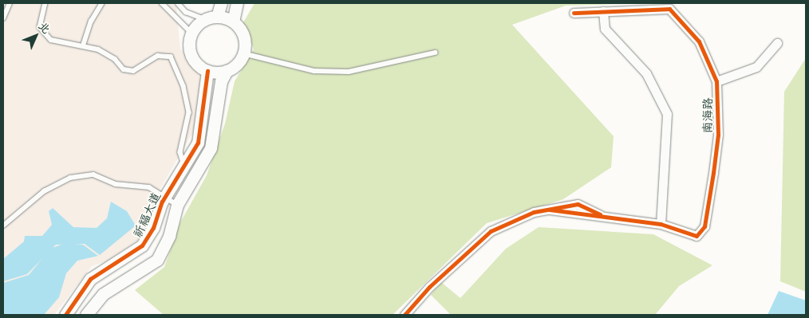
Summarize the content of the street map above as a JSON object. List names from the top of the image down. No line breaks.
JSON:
{"streets":{"street":["南海路","祈福大道"]},"north":"top right"}
